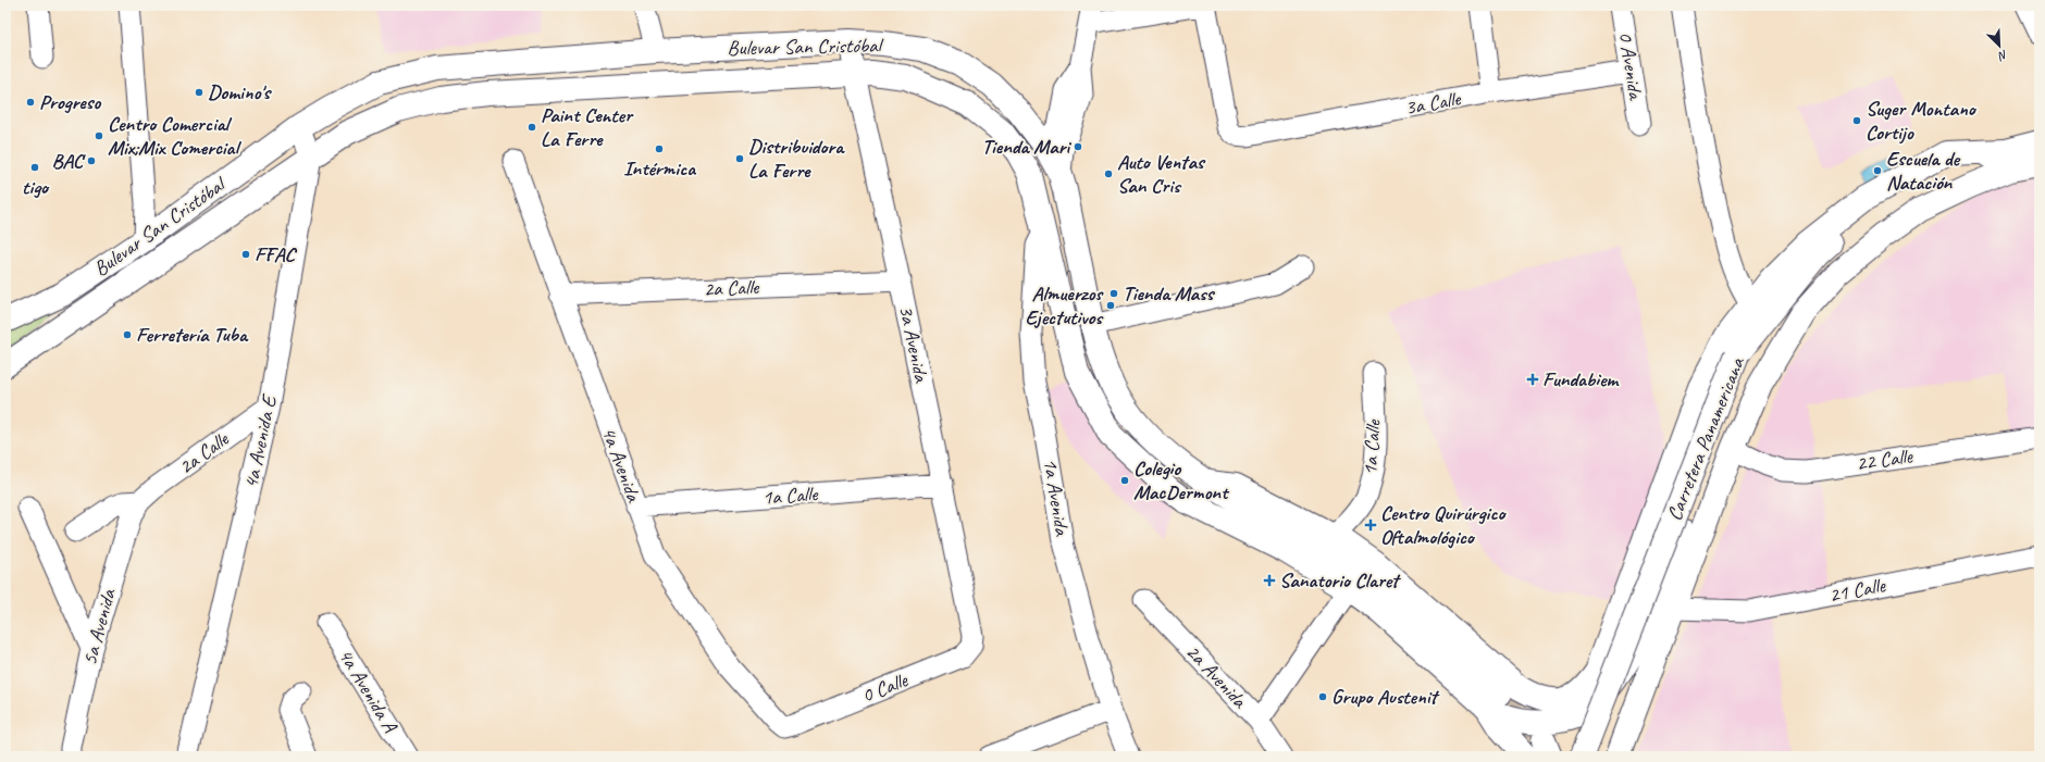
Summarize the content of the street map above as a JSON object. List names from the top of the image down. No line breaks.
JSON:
{"streets":{"main road":["Bulevar San Cristóbal","Carretera Panamericana"],"street":["0 Avenida","3a Calle","2a Calle","3a Avenida","4a Avenida E","1a Calle","22 Calle","4a Avenida","1a Avenida","21 Calle","5a Avenida","2a Avenida","0 Calle","4a Avenida A"]},"crossings":[["Bulevar San Cristóbal","3a Avenida"],["Bulevar San Cristóbal","4a Avenida E"],["Bulevar San Cristóbal","1a Avenida"],["0 Avenida","3a Calle"],["2a Calle","3a Avenida"],["2a Calle","4a Avenida E"],["2a Calle","4a Avenida"],["2a Calle","5a Avenida"],["3a Avenida","1a Calle"],["3a Avenida","0 Calle"],["Carretera Panamericana","22 Calle"],["Carretera Panamericana","21 Calle"],["1a Calle","4a Avenida"],["4a Avenida","0 Calle"]],"places":{"other":["Domino's","Progreso","Suger Montano Cortijo","Paint Center La Ferre","Centro Comercial Mix;Mix Comercial","Tienda Mari","Intérmica","Distribuidora La Ferre","BAC","tigo","Escuela de Natación","Auto Ventas San Cris","FFAC","Tienda Mass","Almuerzos Ejectutivos","Ferretería Tuba","Colegio MacDermont","Grupo Austenit"],"health":["Fundabiem","Centro Quirúrgico Oftalmológico","Sanatorio Claret"]},"north":"bottom right"}
